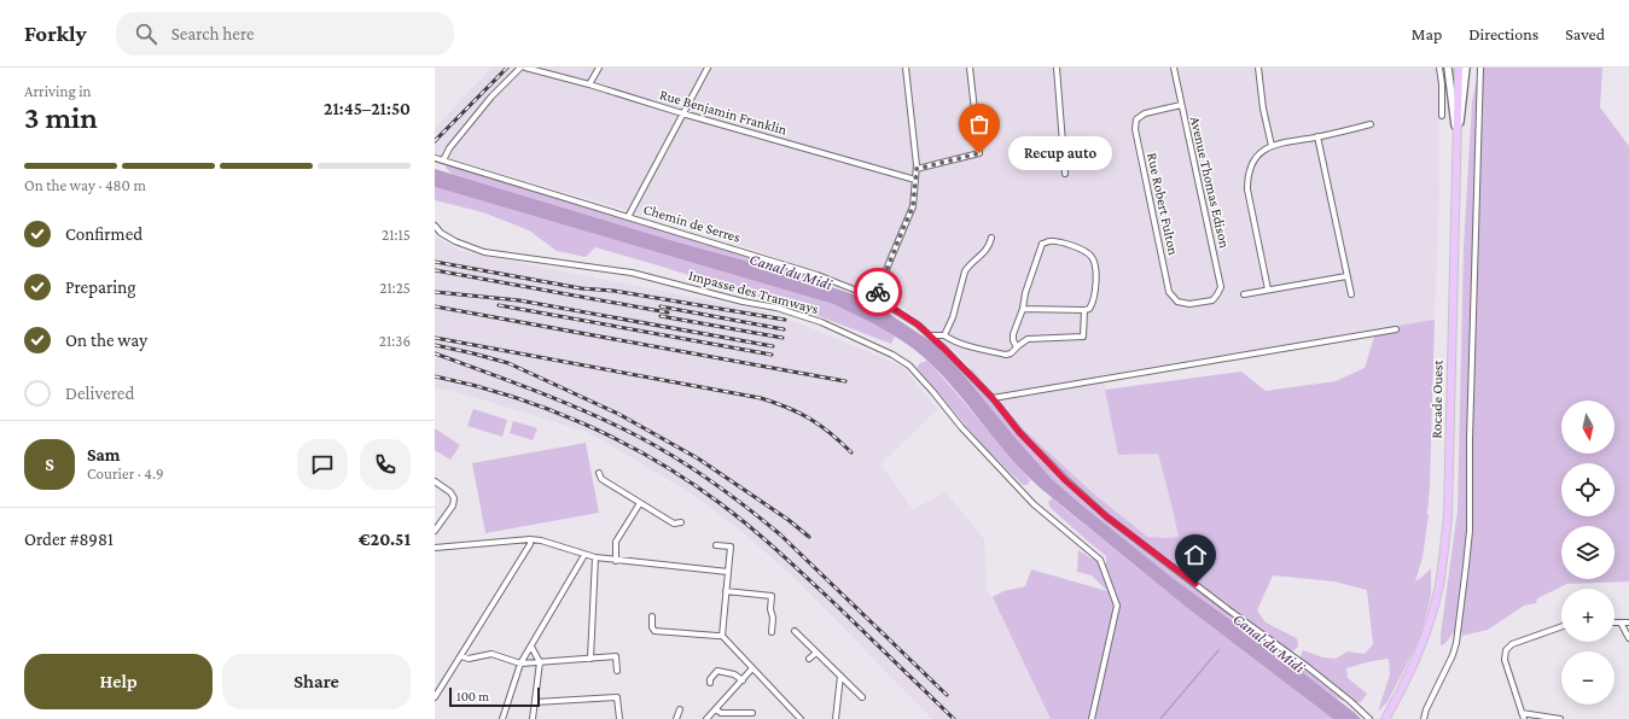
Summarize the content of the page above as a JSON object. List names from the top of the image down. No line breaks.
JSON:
{"streets":{"main road":["Rocade Ouest"],"street":["Rue Benjamin Franklin","Avenue Thomas Edison","Rue Robert Fulton","Chemin de Serres","Impasse des Tramways"]},"crossings":[["Avenue Thomas Edison","Rue Robert Fulton"]],"water":["Canal du Midi"],"places":["Recup auto"],"scale_bar":"100 m","north":"bottom","page":{"header":"Forkly","search":"Search here","nav":["Map","Directions","Saved"],"heading":["3 min","Arriving in","21:45–21:50"],"panel":["Sam","Courier · 4.9","Order #8981","€20.51"],"bubble":"Recup auto","bar":"On the way · 480 m","list":[["Confirmed","21:15"],["Preparing","21:25"],["On the way","21:36"],"Delivered"],"map_buttons":["+","−"],"round":"S","buttons":["Help","Share"],"scale":"100 m"}}
